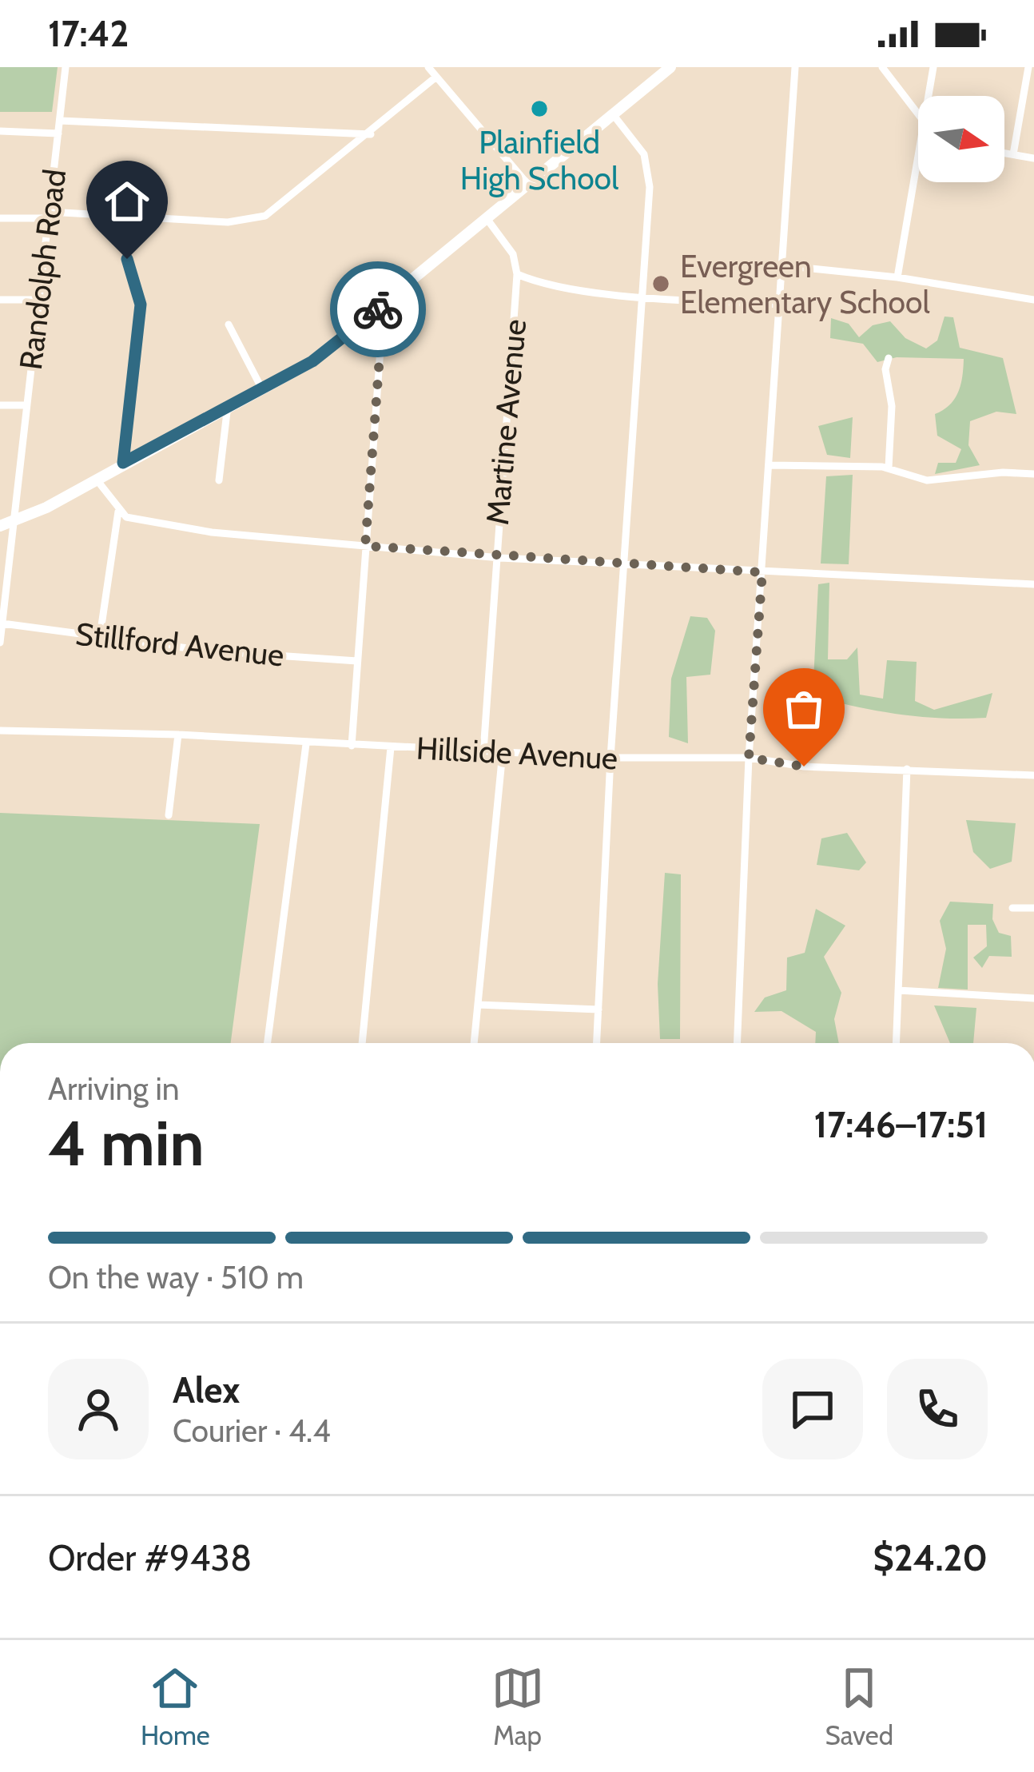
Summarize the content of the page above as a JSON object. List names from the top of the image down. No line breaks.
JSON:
{"streets":{"street":["Randolph Road","Martine Avenue","Stillford Avenue","Hillside Avenue"]},"crossings":[["Randolph Road","Stillford Avenue"],["Martine Avenue","Hillside Avenue"]],"places":["Plainfield High School","Evergreen Elementary School"],"north":"right","page":{"status":"17:42","heading":["4 min","Arriving in","17:46–17:51"],"panel":["Alex","Courier · 4.4","Order #9438","$24.20"],"bar":"On the way · 510 m","tabs":["Home","Map","Saved"]}}
